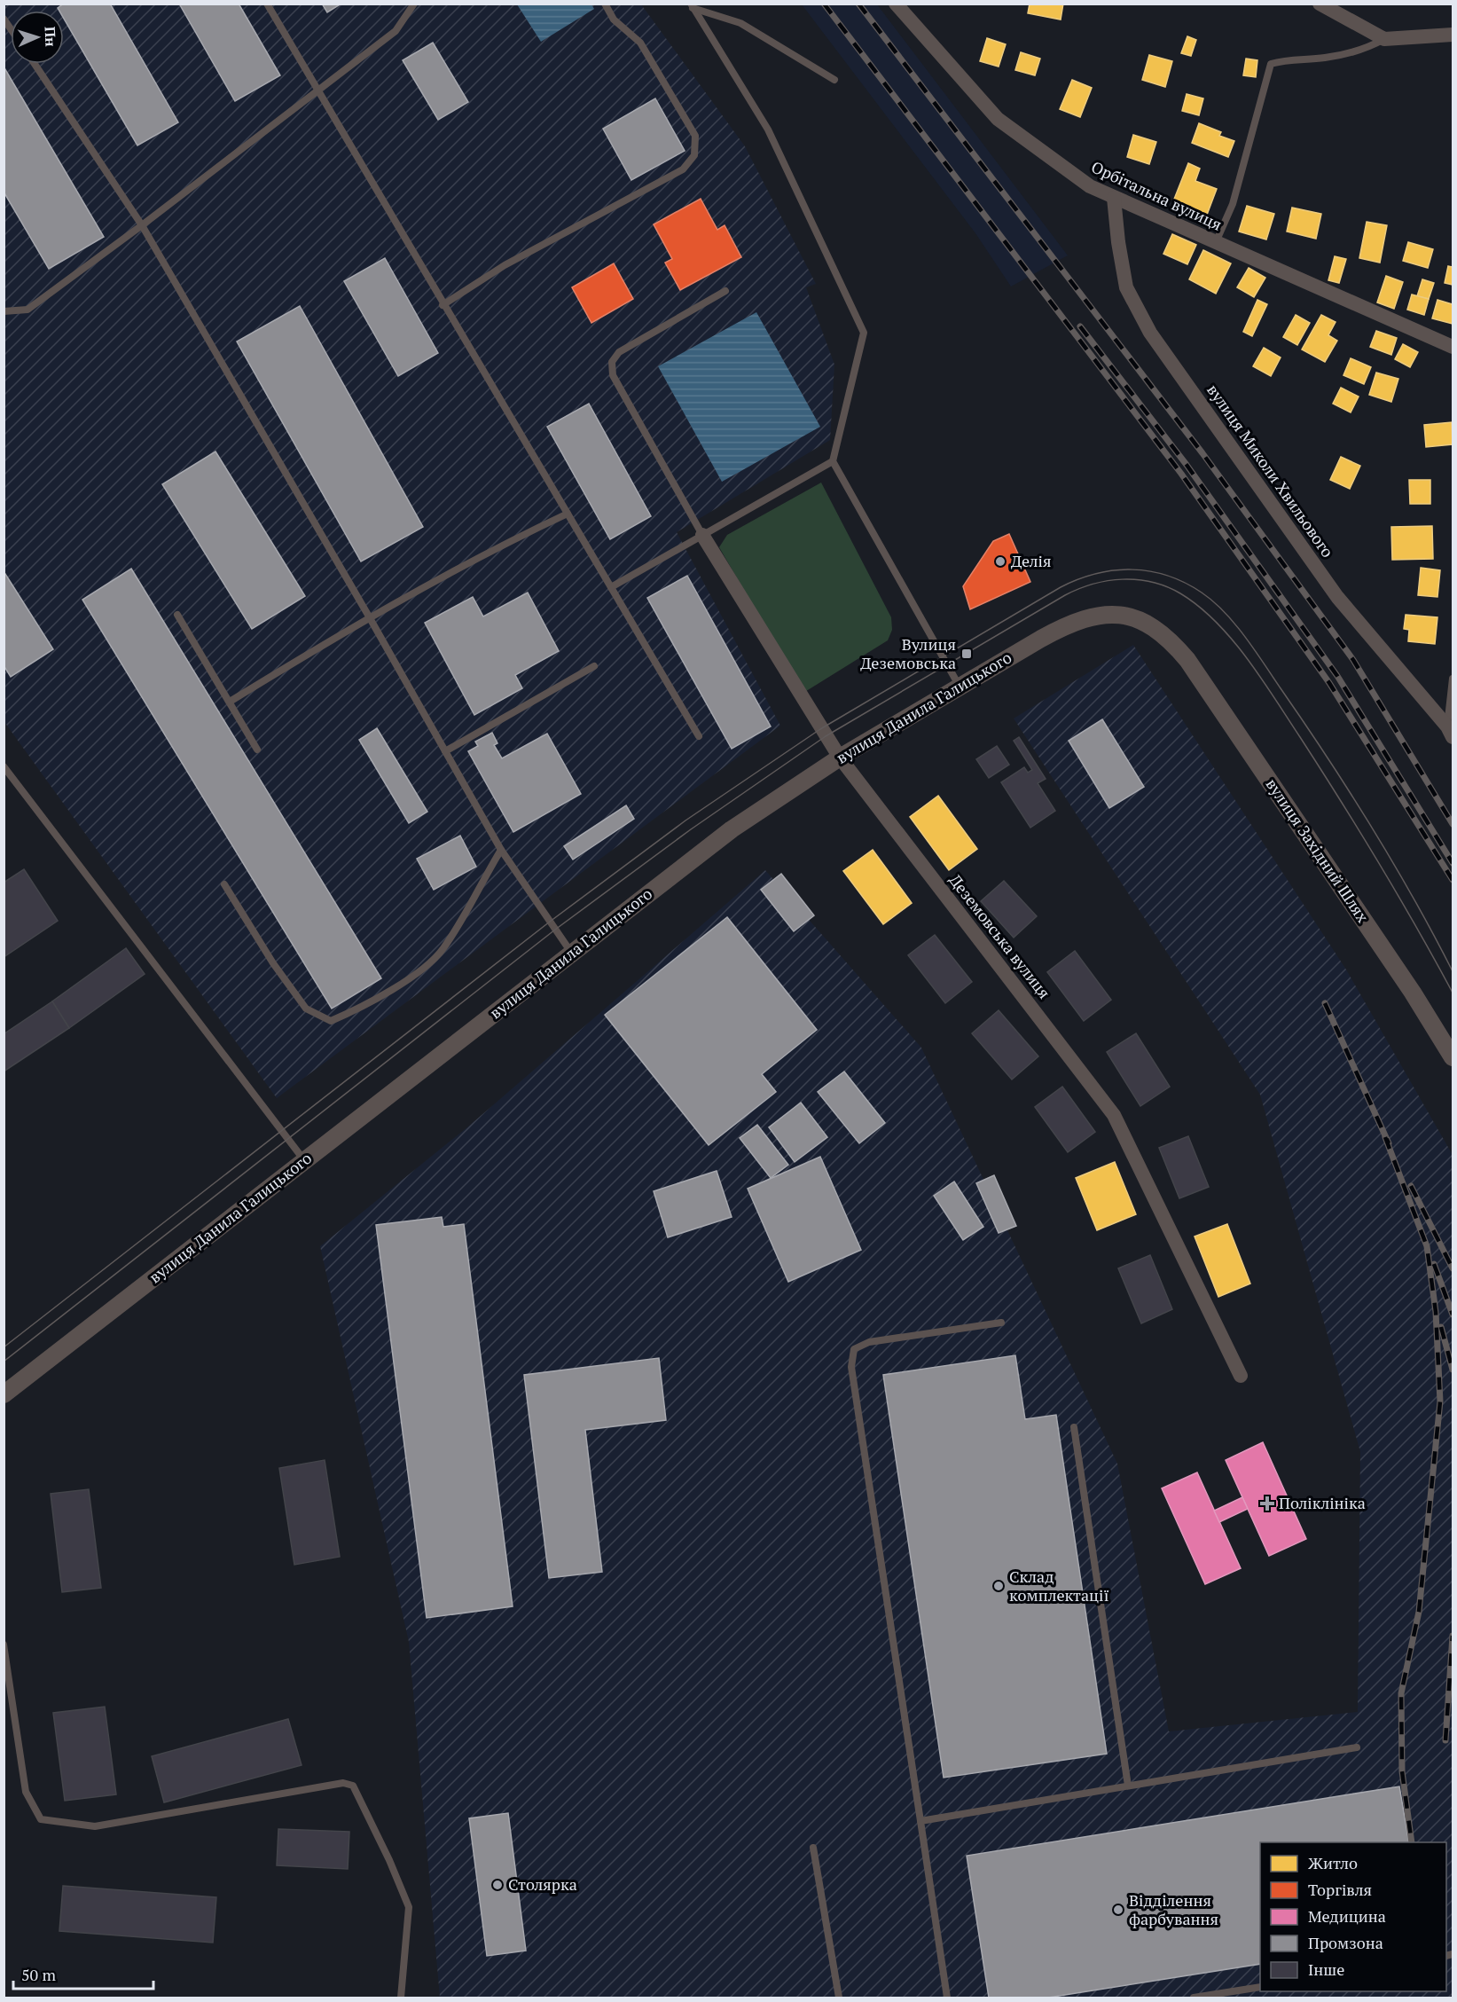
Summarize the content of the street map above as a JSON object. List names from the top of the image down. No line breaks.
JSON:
{"streets":{"street":["Орбітальна вулиця","вулиця Миколи Хвильового","вулиця Данила Галицького","вулиця Західний Шлях","Деземовська вулиця"]},"crossings":[["Орбітальна вулиця","вулиця Миколи Хвильового"],["вулиця Данила Галицького","вулиця Західний Шлях"],["вулиця Данила Галицького","Деземовська вулиця"]],"places":{"other":["Делія","Склад комплектації","Столярка","Відділення фарбування"],"transit":["Вулиця Деземовська"],"health":["Поліклініка"]},"legend":["Житло","Торгівля","Медицина","Промзона","Інше"],"scale_bar":"50 m","north":"right"}
